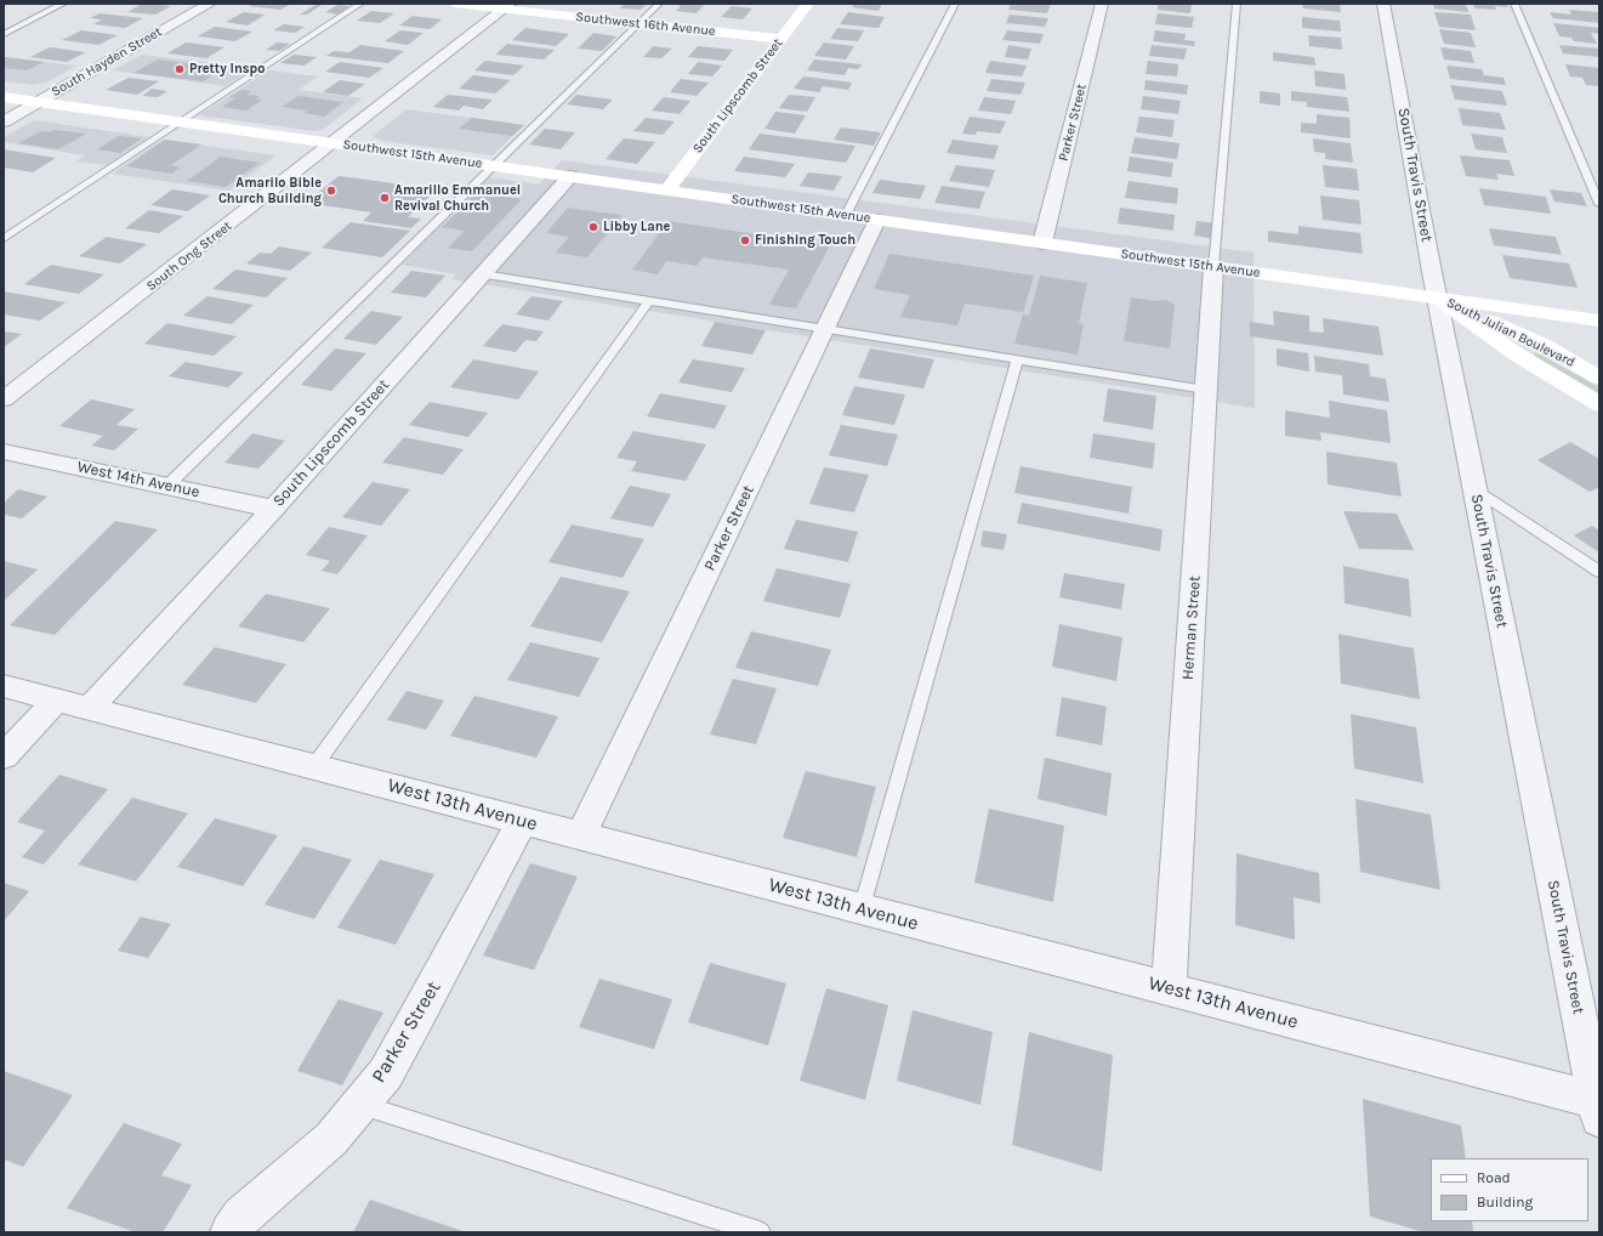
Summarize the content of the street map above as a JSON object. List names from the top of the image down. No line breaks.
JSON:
{"streets":{"main road":["Southwest 16th Avenue","South Lipscomb Street","Southwest 15th Avenue","South Julian Boulevard"],"street":["South Hayden Street","Parker Street","South Travis Street","South Ong Street","West 14th Avenue","Herman Street","West 13th Avenue"]},"crossings":[["Southwest 16th Avenue","South Lipscomb Street"],["Southwest 16th Avenue","South Ong Street"],["South Hayden Street","Southwest 15th Avenue"],["South Lipscomb Street","Southwest 15th Avenue"],["South Lipscomb Street","West 14th Avenue"],["South Lipscomb Street","West 13th Avenue"],["Parker Street","Southwest 15th Avenue"],["Parker Street","West 13th Avenue"],["Southwest 15th Avenue","South Travis Street"],["Southwest 15th Avenue","South Ong Street"],["Southwest 15th Avenue","South Julian Boulevard"],["Southwest 15th Avenue","Herman Street"],["South Travis Street","South Julian Boulevard"],["South Travis Street","West 13th Avenue"],["Herman Street","West 13th Avenue"]],"places":["Pretty Inspo","Amarilo Bible Church Building","Amarillo Emmanuel Revival Church","Libby Lane","Finishing Touch"],"legend":["Road","Building"]}
